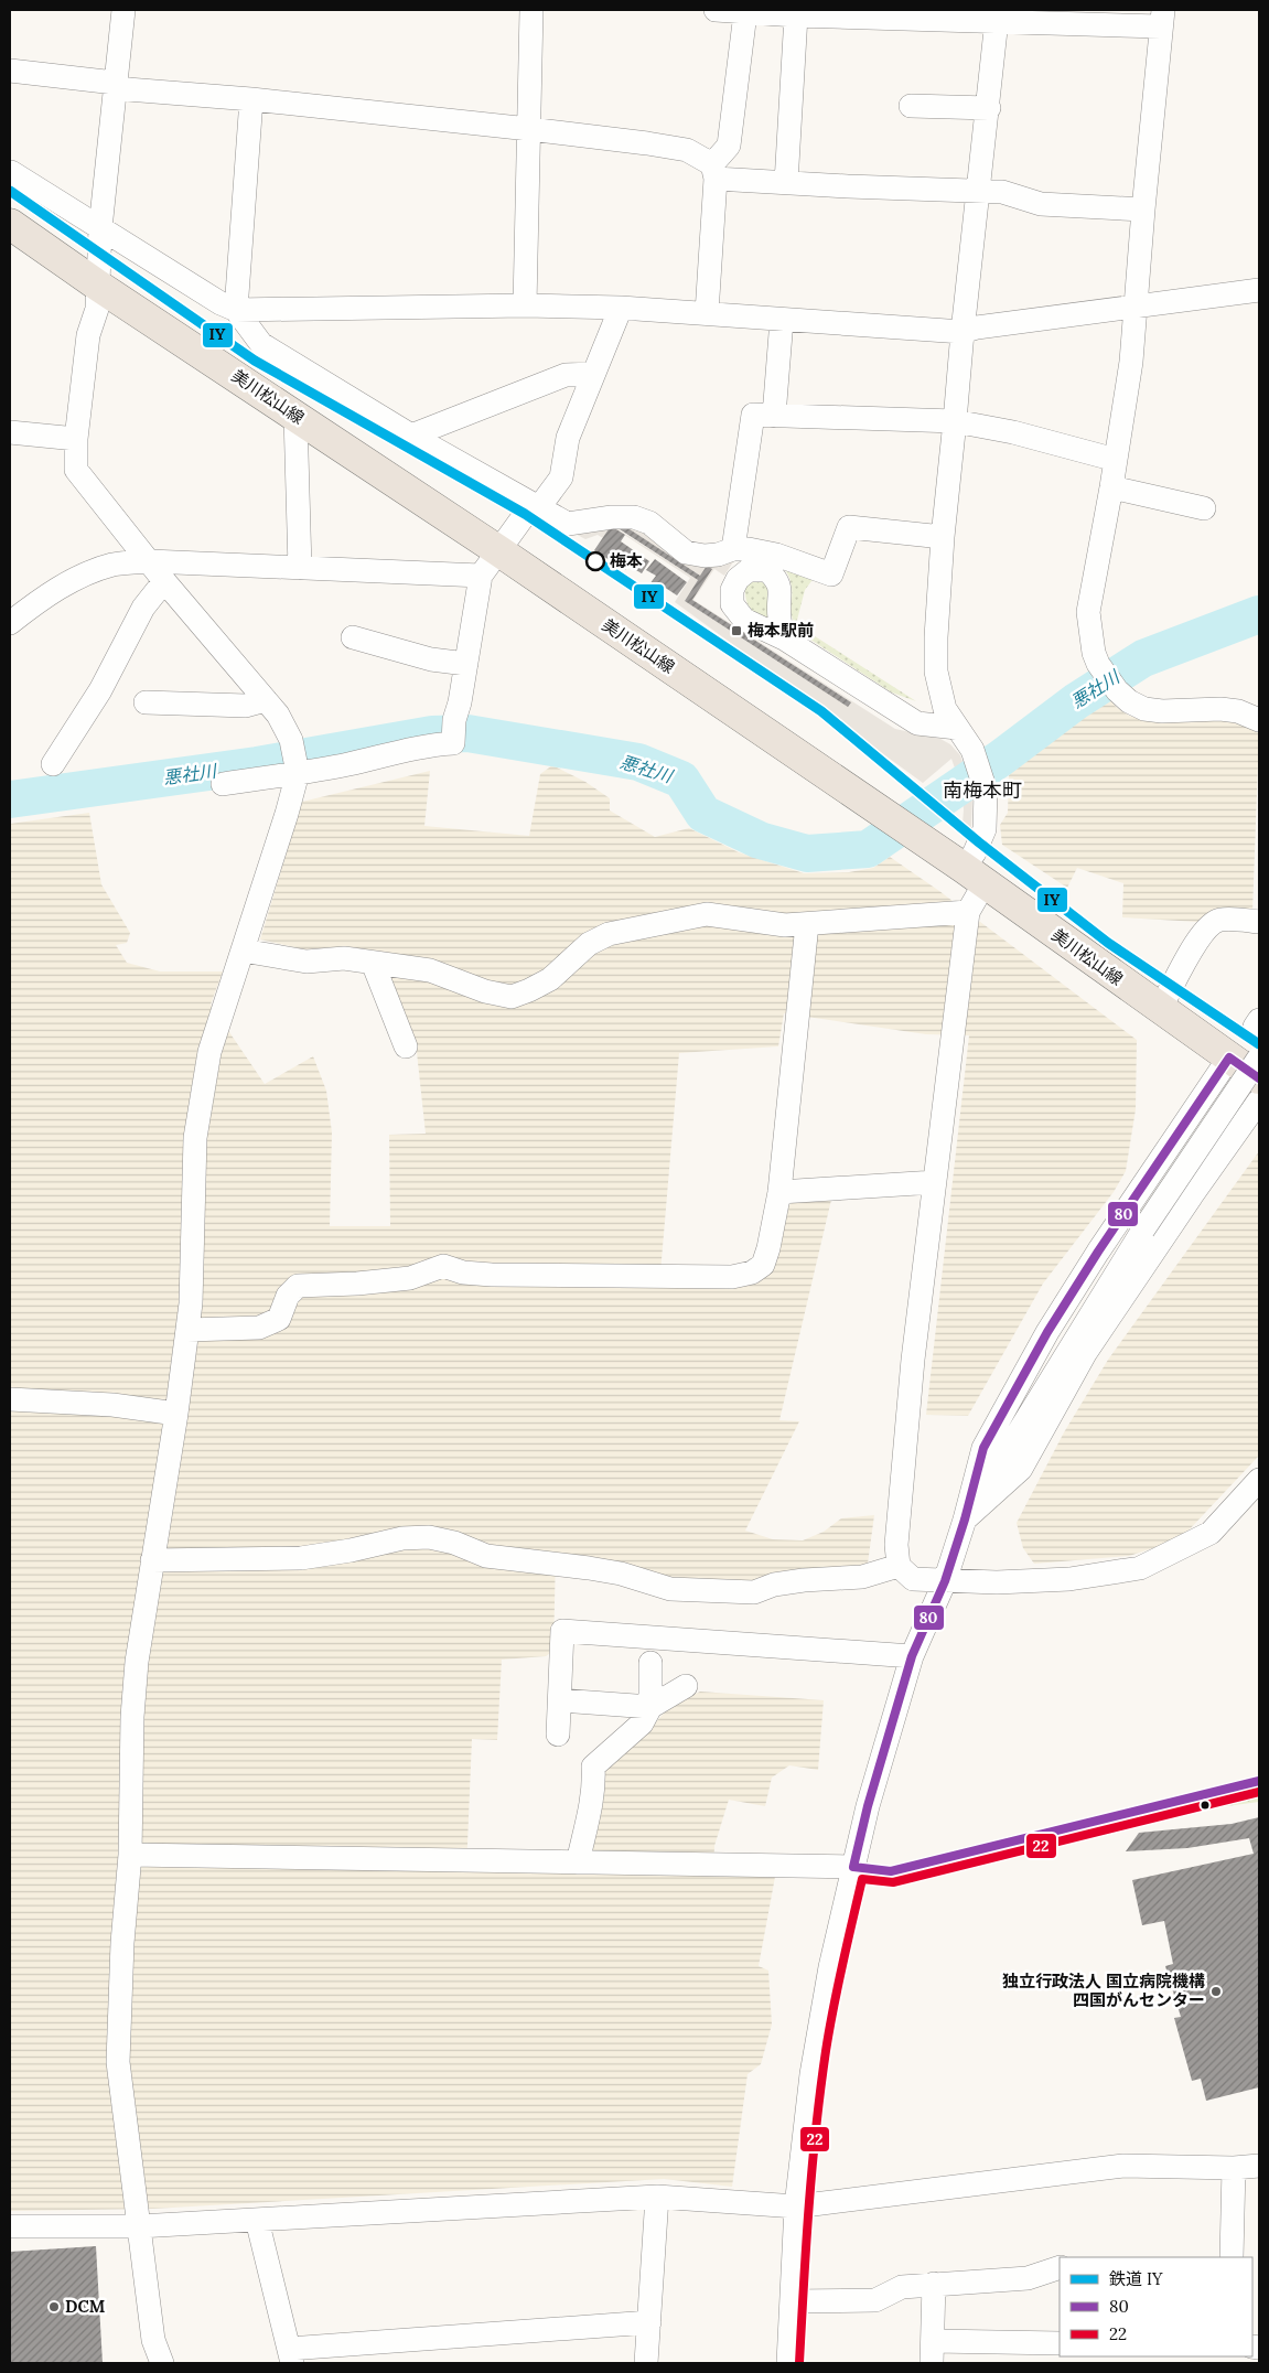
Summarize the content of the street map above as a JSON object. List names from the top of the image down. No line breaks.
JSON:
{"streets":{"main road":["美川松山線"]},"districts":["南梅本町"],"water":["悪社川"],"places":{"other":["梅本","独立行政法人 国立病院機構 四国がんセンター","DCM"],"transit":["梅本駅前"]},"lines":["rail line IY","transit line 80","transit line 22"],"legend":["鉄道 IY","80","22"]}
